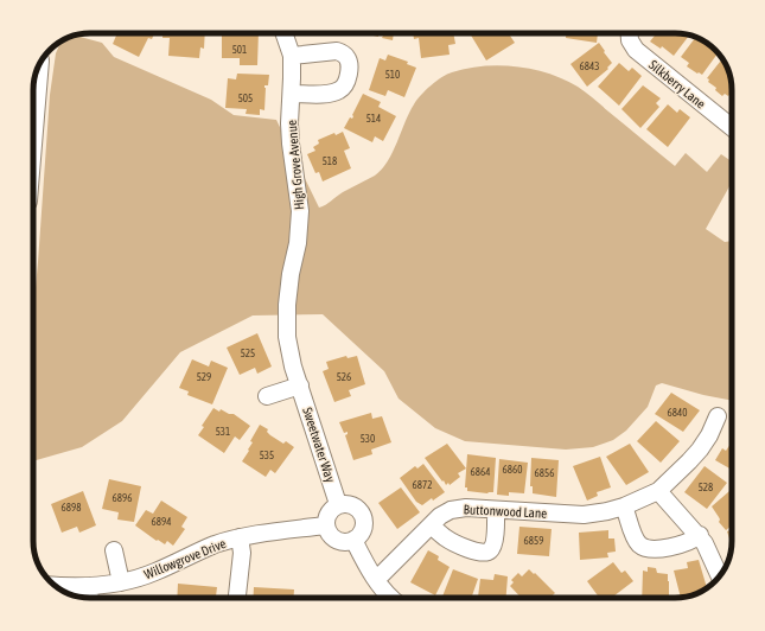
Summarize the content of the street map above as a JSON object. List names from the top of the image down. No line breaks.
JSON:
{"streets":{"street":["Silkberry Lane","High Grove Avenue","Sweetwater Way","Buttonwood Lane","Willowgrove Drive"]},"crossings":[["High Grove Avenue","Sweetwater Way"],["Sweetwater Way","Willowgrove Drive"]],"house_numbers":["501","6843","510","505","514","518","525","529","526","6840","531","530","535","6860","6864","6856","6872","528","6896","6898","6894","6859"]}
